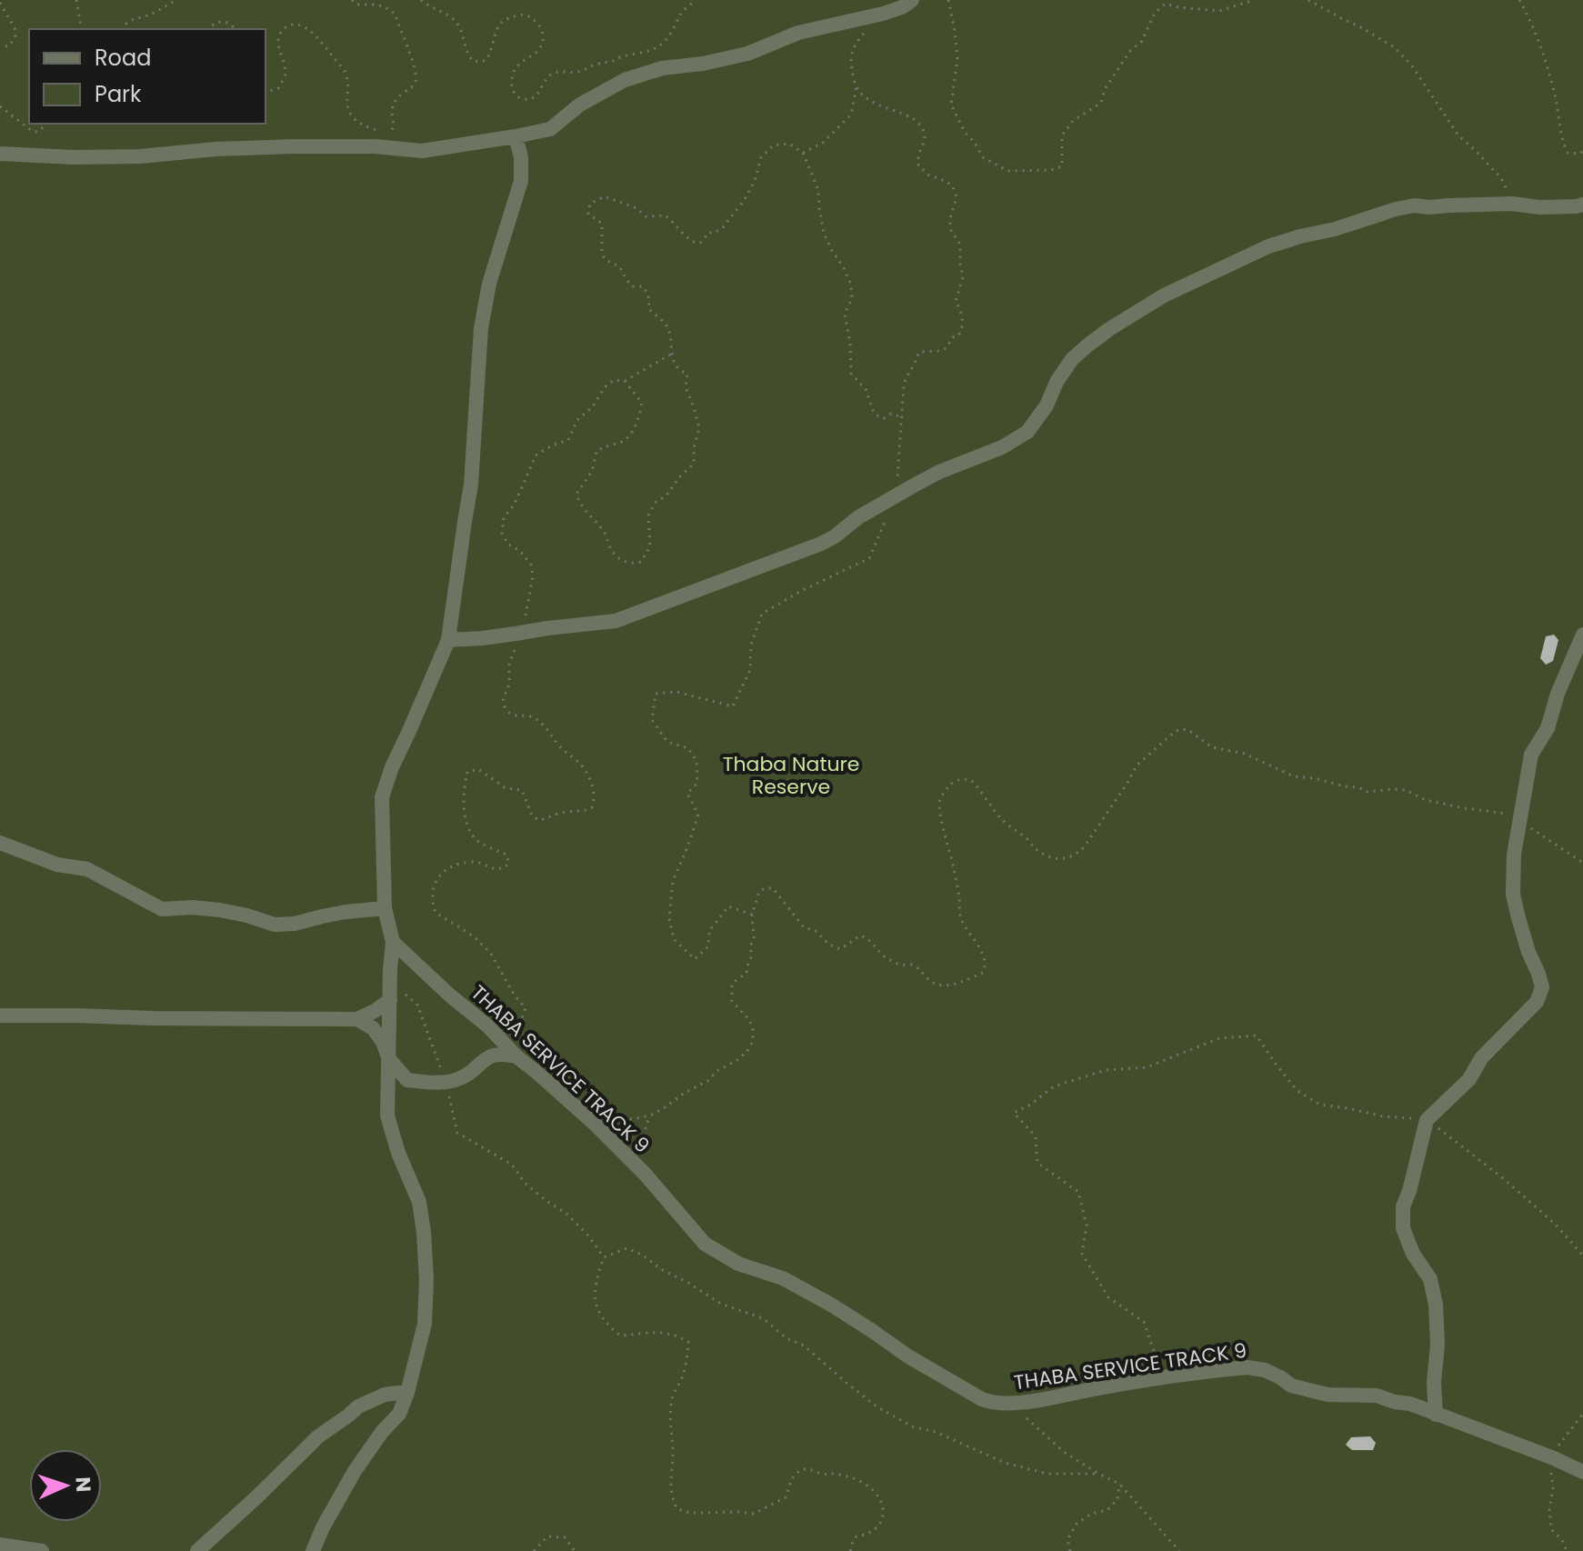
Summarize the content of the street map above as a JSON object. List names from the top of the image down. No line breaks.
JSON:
{"streets":{"street":["THABA SERVICE TRACK 9"]},"parks":["Thaba Nature Reserve"],"legend":["Road","Park"],"north":"right"}
